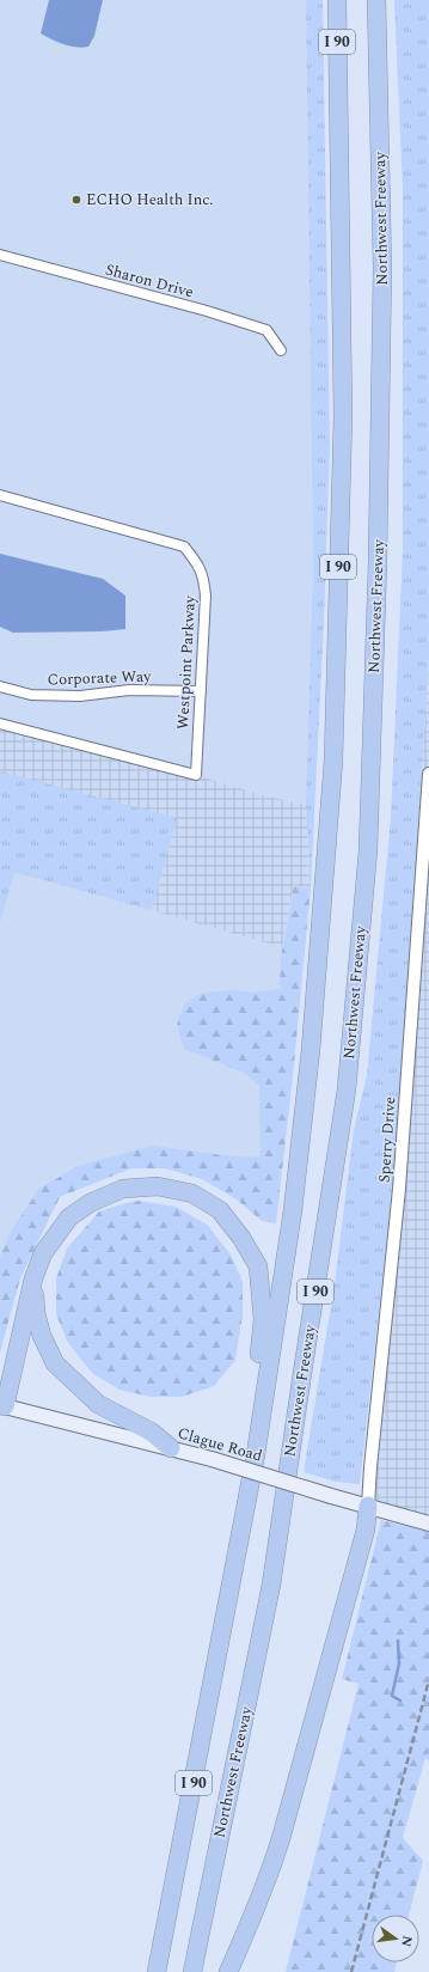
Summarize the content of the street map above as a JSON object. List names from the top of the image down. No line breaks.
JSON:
{"streets":{"highway":["I 90","Northwest Freeway"],"main road":["Clague Road"],"street":["Sharon Drive","Westpoint Parkway","Corporate Way","Sperry Drive"]},"crossings":[["Westpoint Parkway","Corporate Way"],["Sperry Drive","Clague Road"]],"places":["ECHO Health Inc."],"north":"right"}
